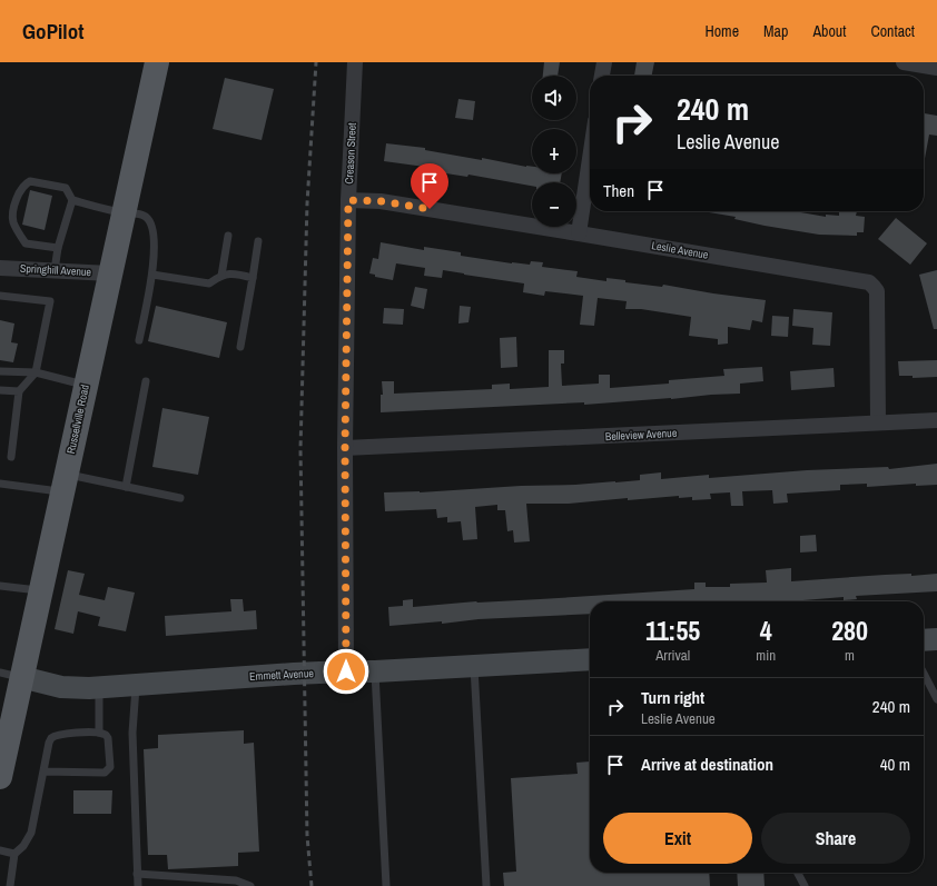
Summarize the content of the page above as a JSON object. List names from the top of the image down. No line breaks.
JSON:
{"streets":{"main road":["Russellville Road"],"street":["Creason Street","Leslie Avenue","Springhill Avenue","Belleview Avenue","Emmett Avenue"]},"crossings":[["Creason Street","Leslie Avenue"],["Creason Street","Belleview Avenue"],["Creason Street","Emmett Avenue"],["Leslie Avenue","Belleview Avenue"],["Springhill Avenue","Russellville Road"],["Russellville Road","Emmett Avenue"]],"page":{"header":"GoPilot","nav":["Home","Map","About","Contact"],"map_buttons":["+","−"],"turn":["240 m","Leslie Avenue"],"then":"Then","eta":["11:55","Arrival","4","min","280","m"],"list":[{"name":"Turn right","note":"Leslie Avenue","value":"240 m"},{"name":"Arrive at destination","value":"40 m"}],"buttons":["Exit","Share"]}}
